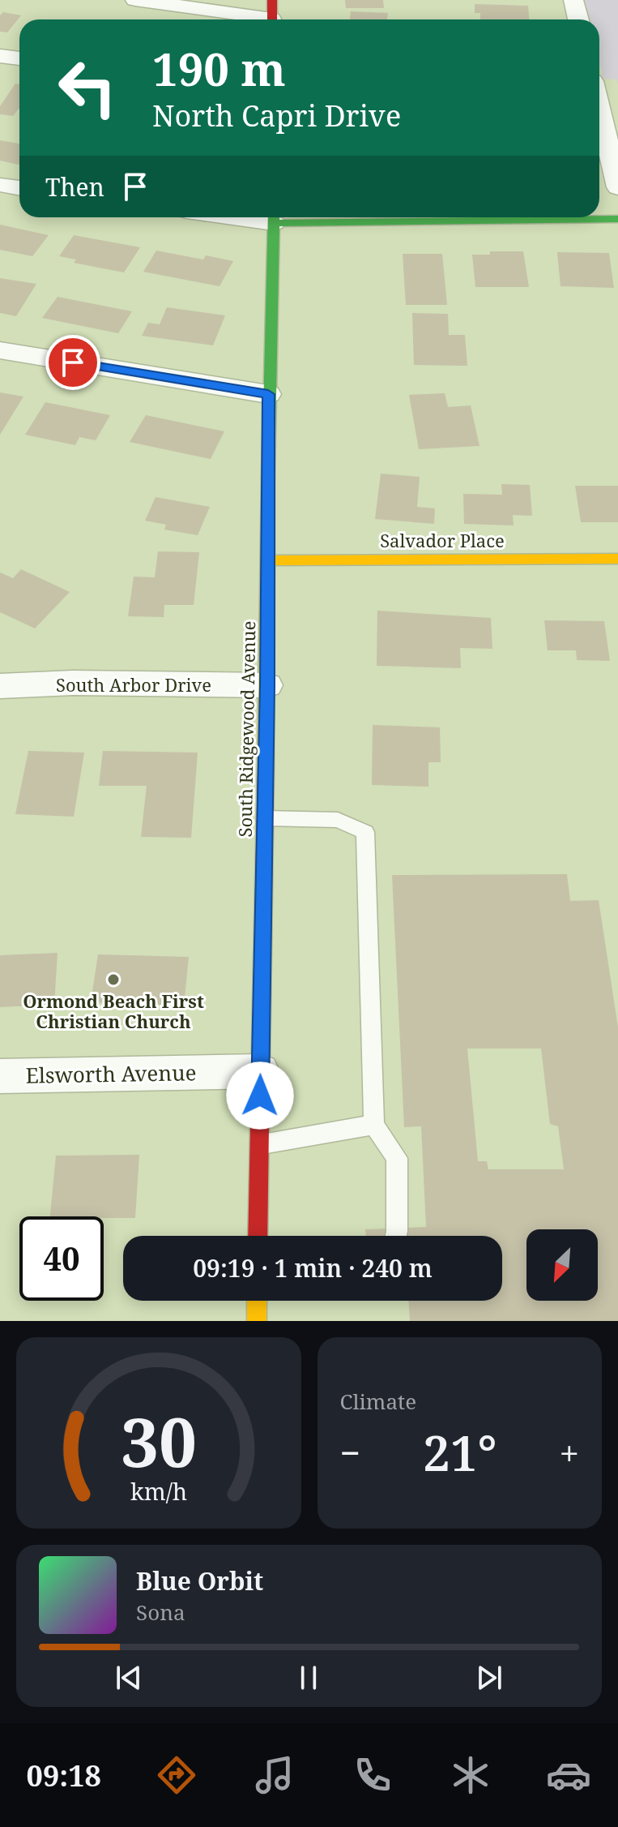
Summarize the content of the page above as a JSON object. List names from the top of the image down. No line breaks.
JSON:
{"streets":{"street":["Salvador Place","South Arbor Drive","South Ridgewood Avenue","Elsworth Avenue"]},"crossings":[["Salvador Place","South Ridgewood Avenue"],["South Arbor Drive","South Ridgewood Avenue"],["South Ridgewood Avenue","Elsworth Avenue"]],"places":["Ormond Beach First Christian Church"],"north":"bottom left","page":{"turn":["190 m","North Capri Drive"],"then":"Then","limit":"40","trip":"09:19 · 1 min · 240 m","tile":"Climate","heat":["−","21°","+"],"song":["Blue Orbit","Sona"],"tabs":"09:18","gauge":["30","km/h"]}}
